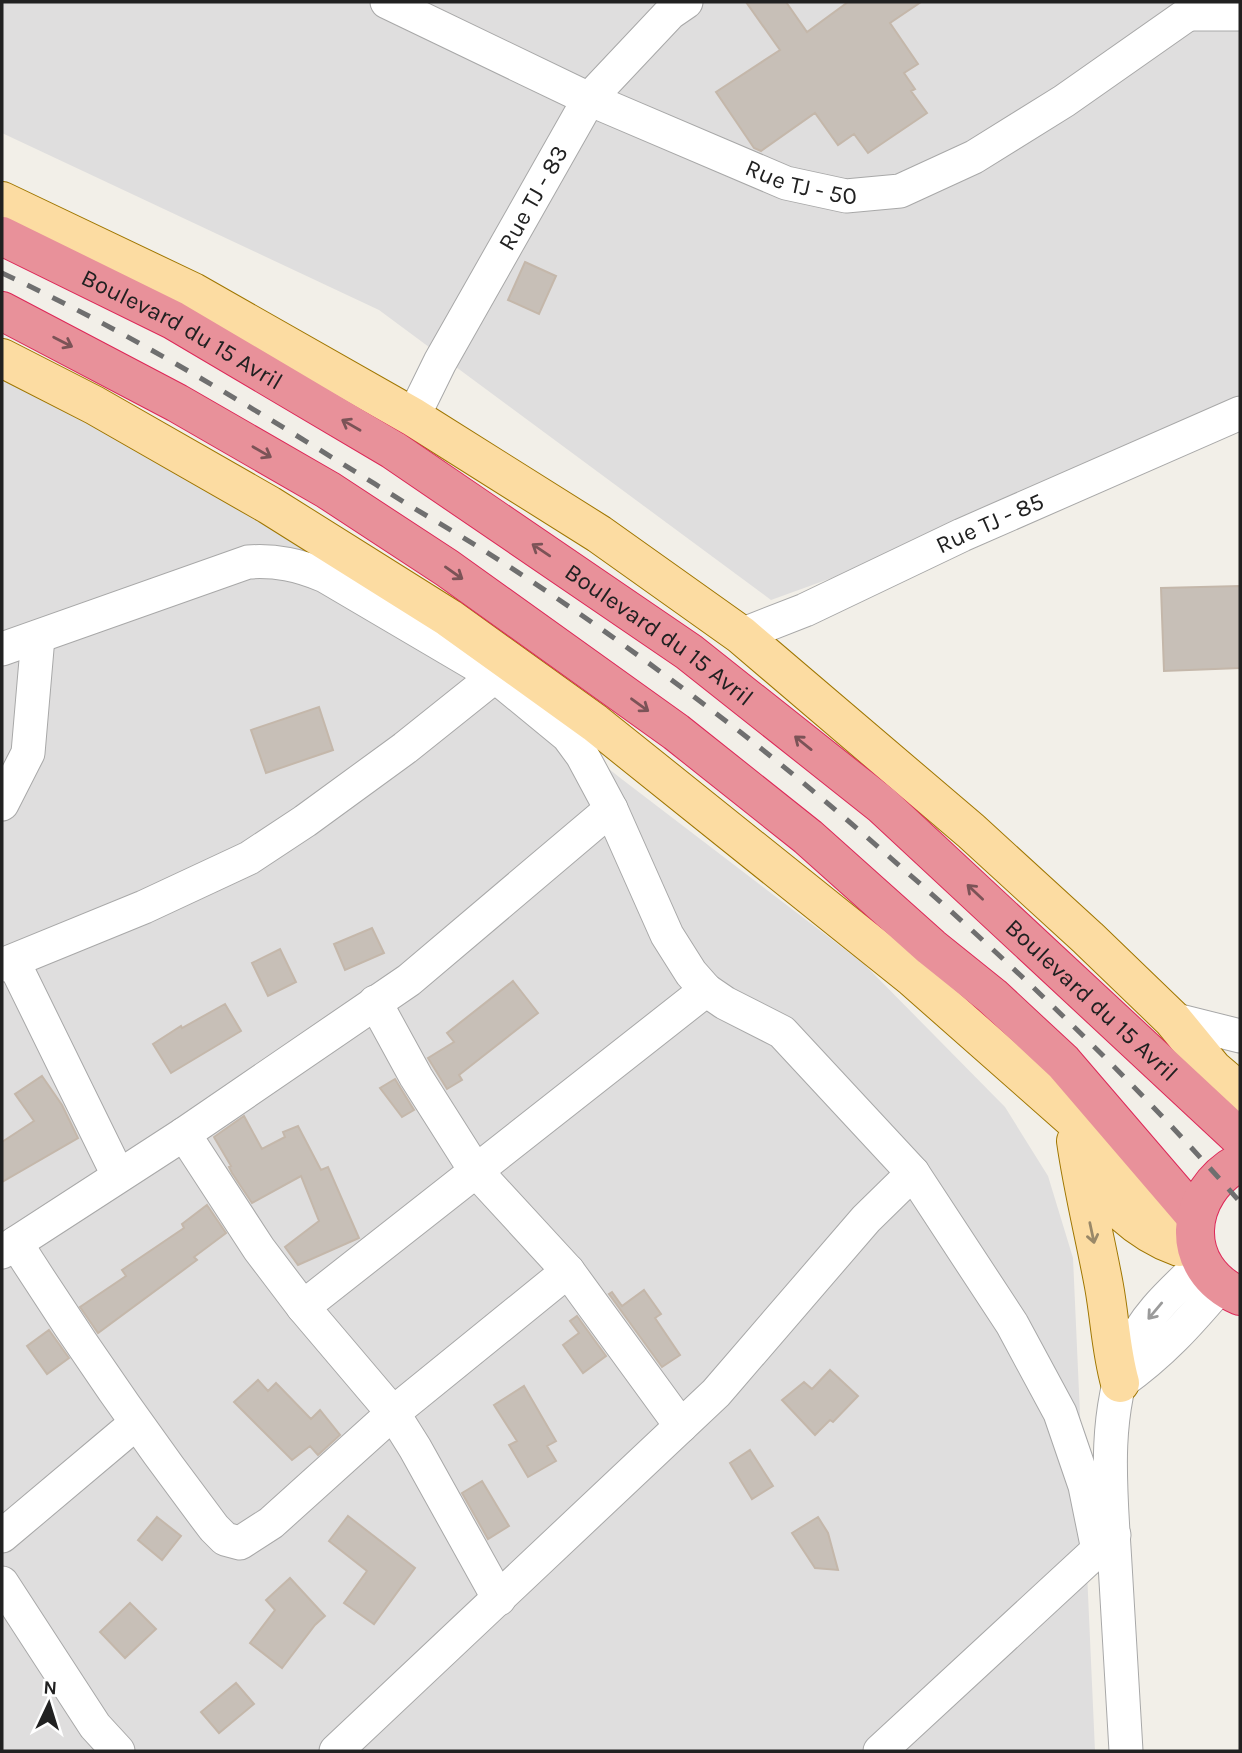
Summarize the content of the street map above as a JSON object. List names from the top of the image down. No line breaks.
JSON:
{"streets":{"highway":["Boulevard du 15 Avril"],"street":["Rue TJ - 50","Rue TJ - 83","Rue TJ - 85"]},"crossings":[["Rue TJ - 50","Rue TJ - 83"],["Rue TJ - 83","Boulevard du 15 Avril"],["Boulevard du 15 Avril","Rue TJ - 85"]],"north":"top"}
